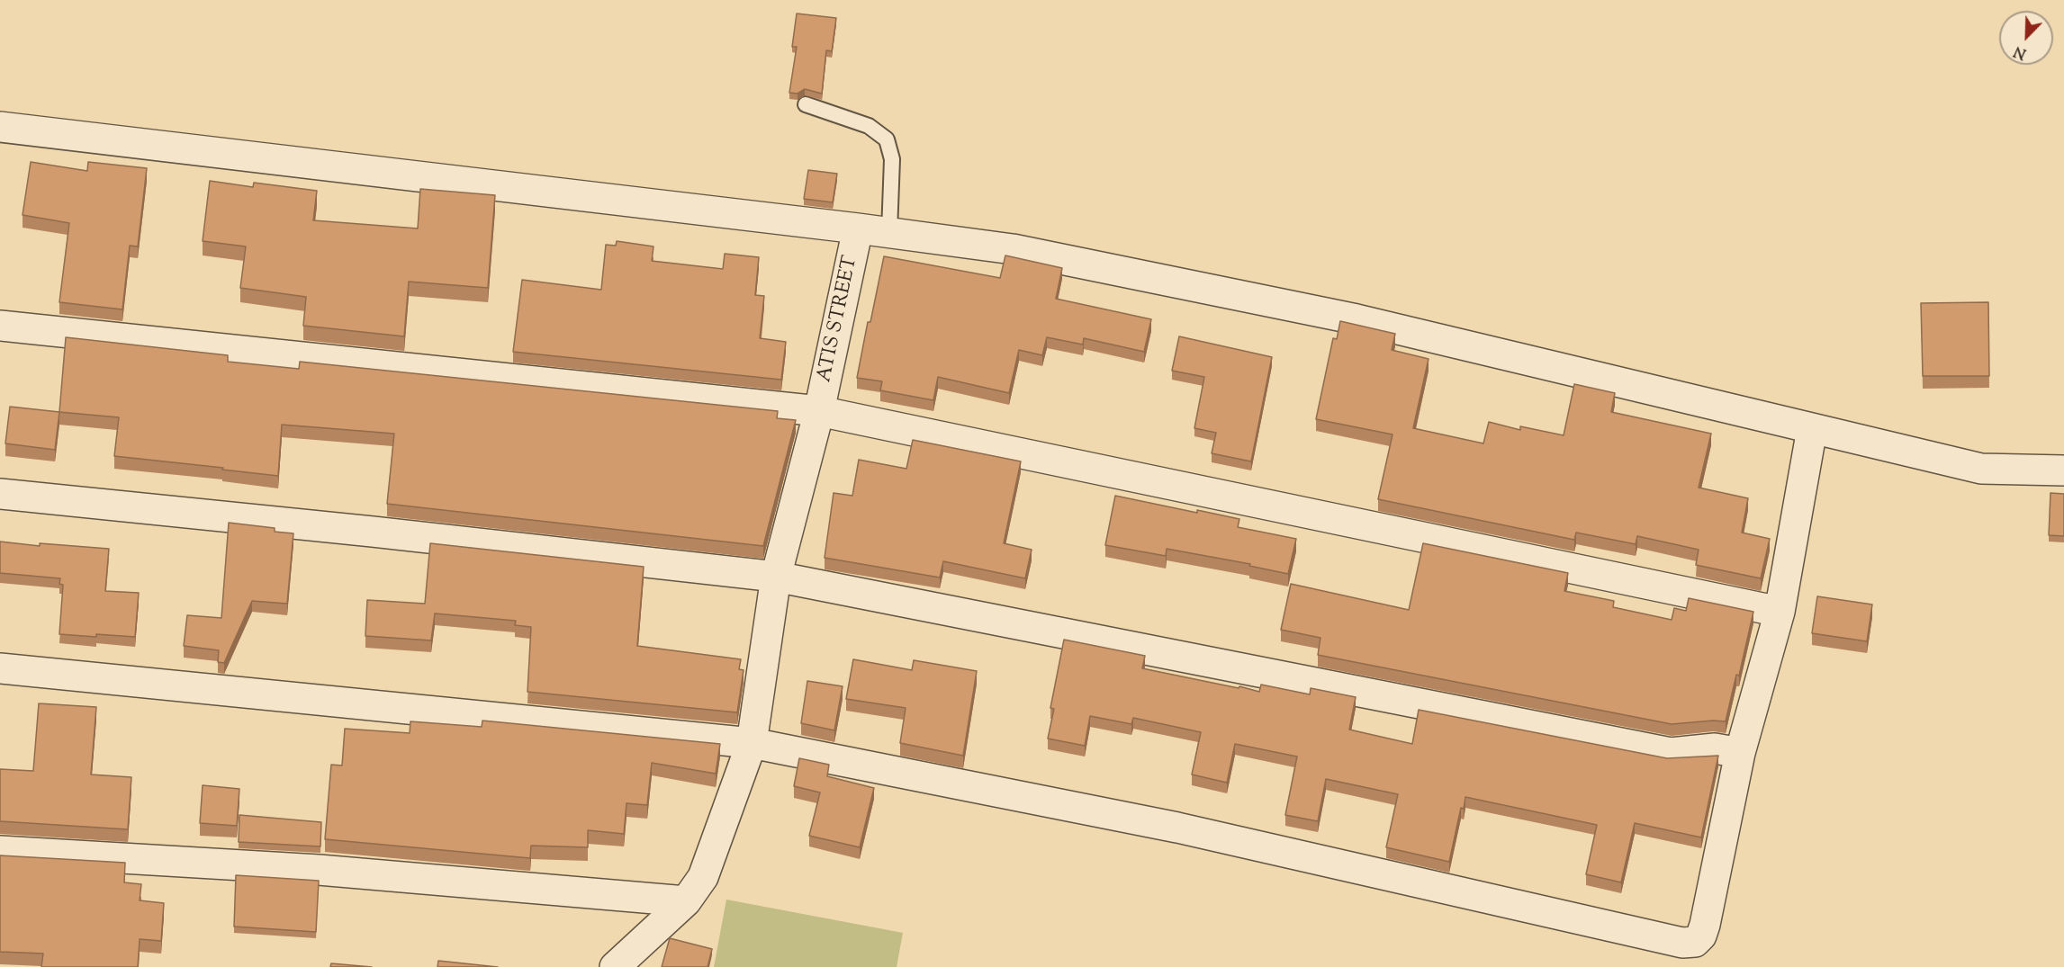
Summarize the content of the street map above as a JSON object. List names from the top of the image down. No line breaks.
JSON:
{"streets":{"street":["ATIS STREET"]},"north":"bottom left"}
